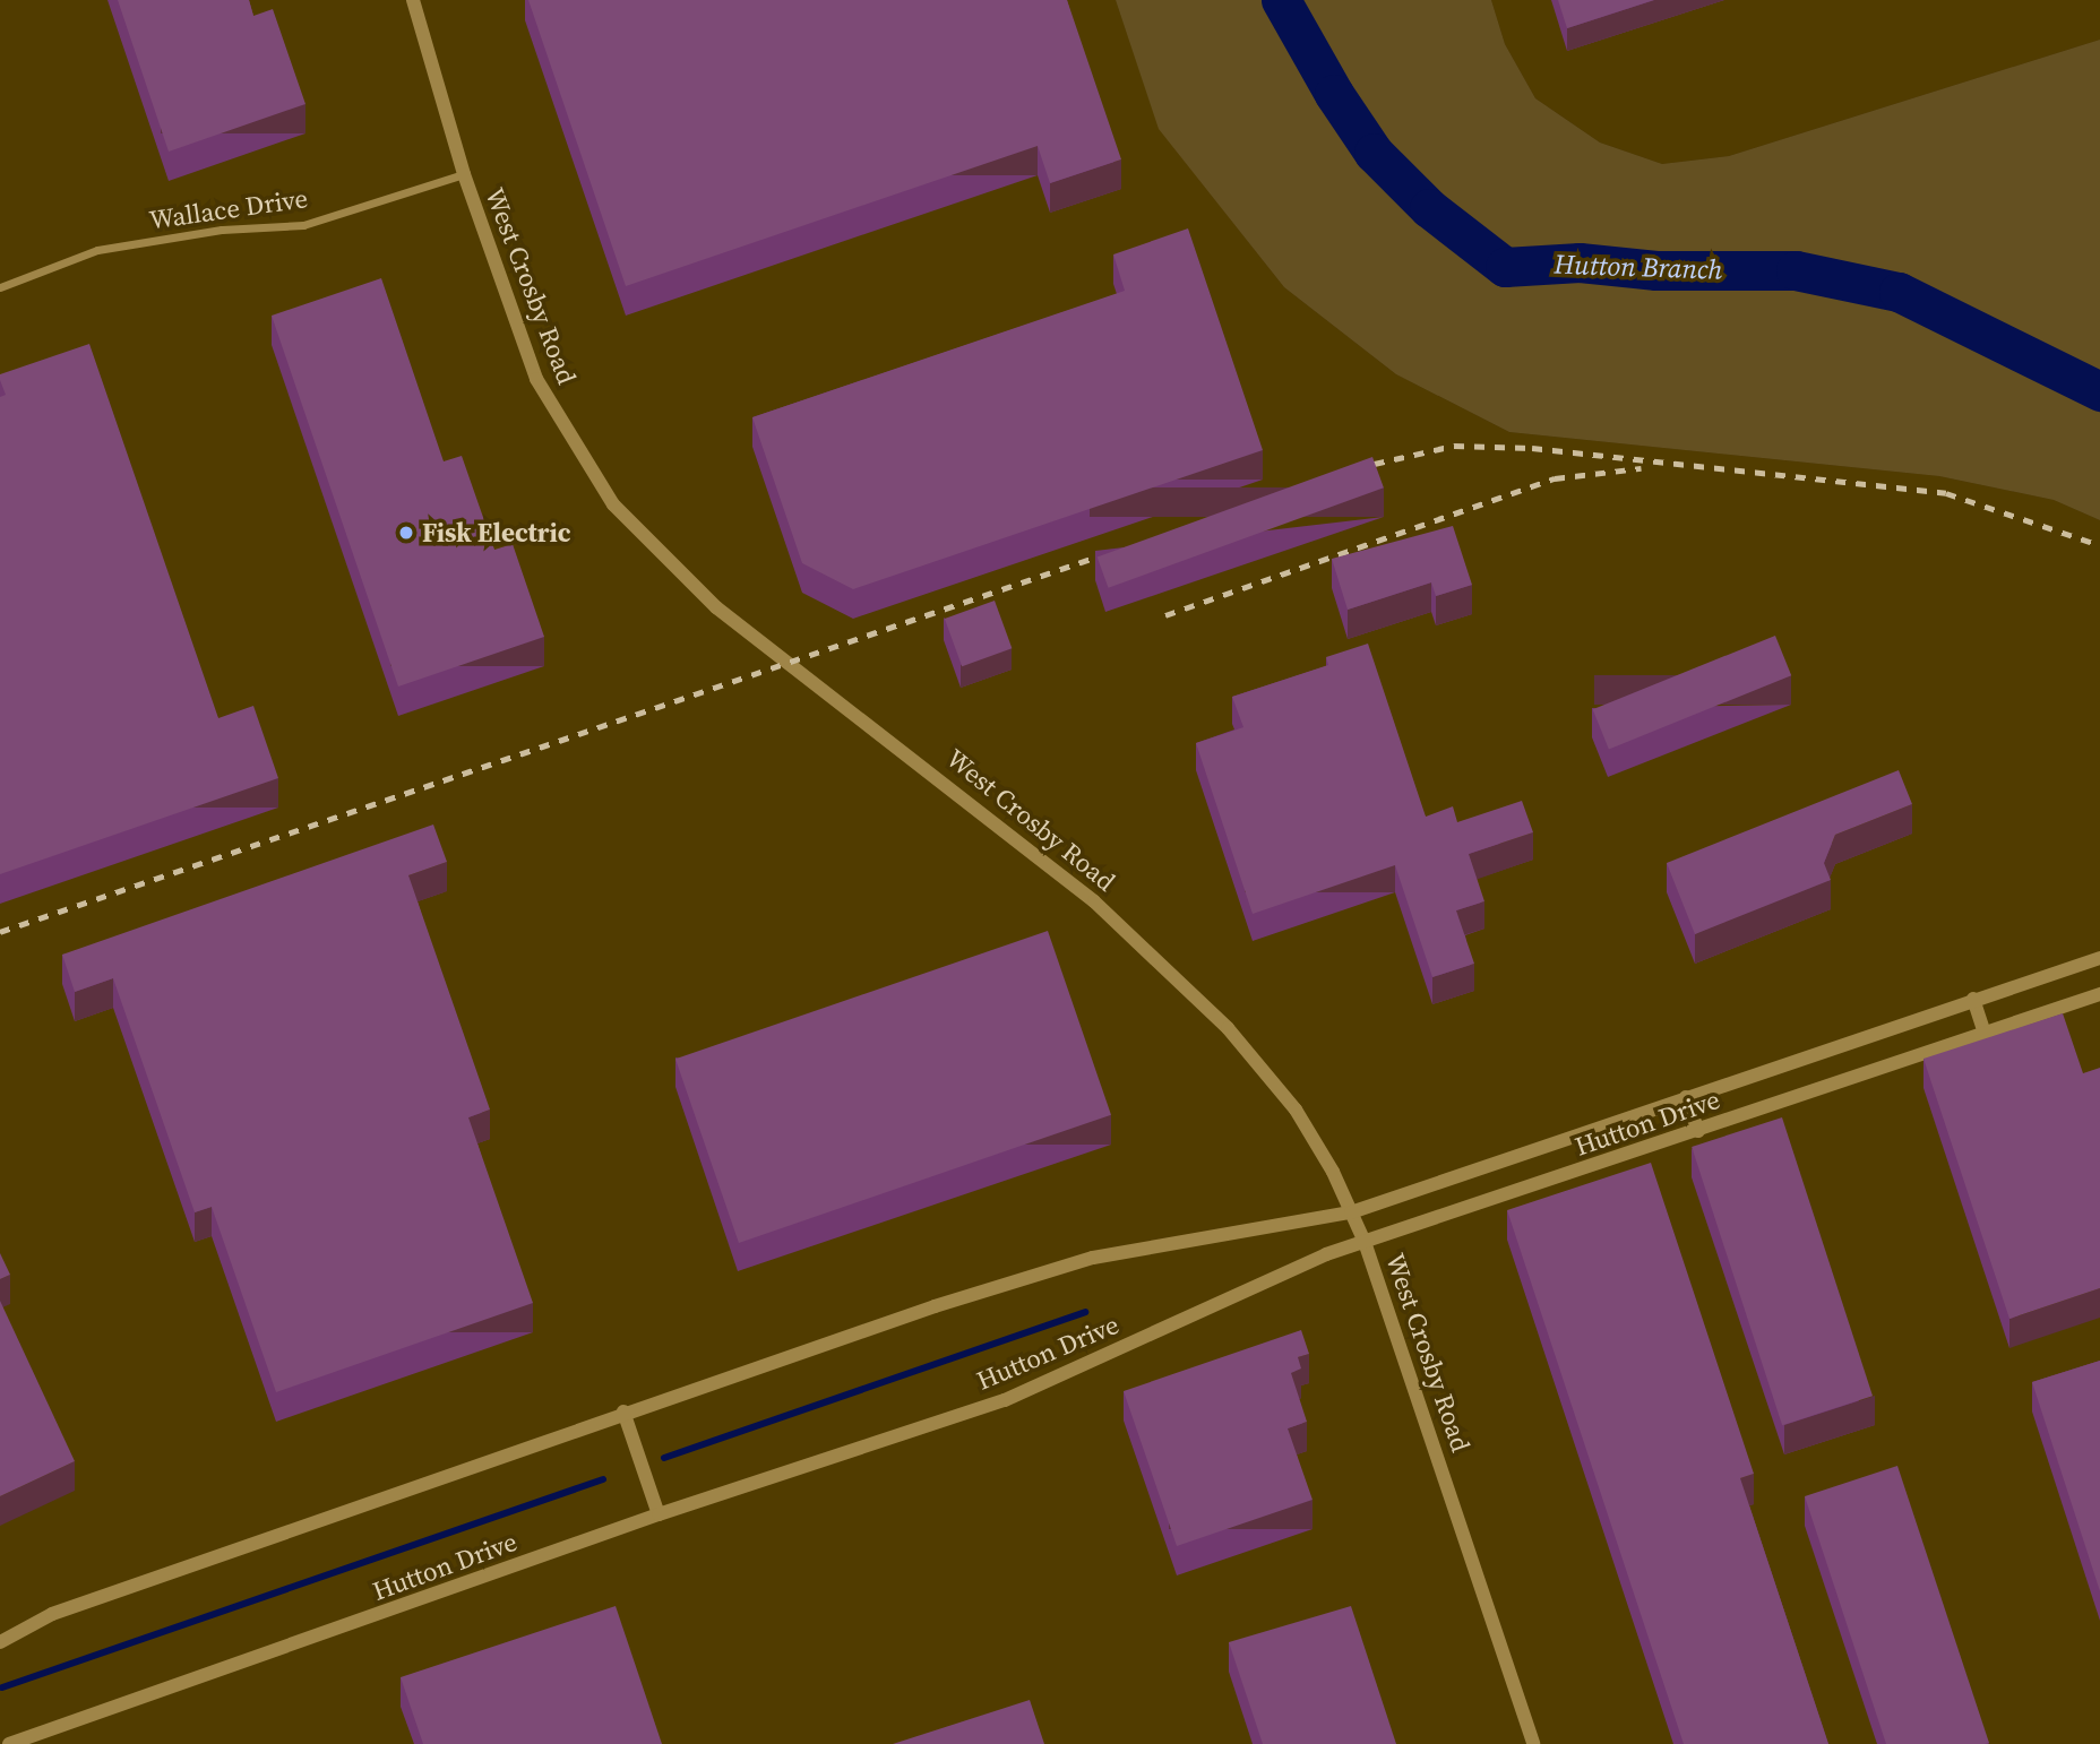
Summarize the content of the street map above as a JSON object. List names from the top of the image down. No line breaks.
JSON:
{"streets":{"street":["Wallace Drive","West Crosby Road","Hutton Drive"]},"crossings":[["Wallace Drive","West Crosby Road"],["West Crosby Road","Hutton Drive"]],"water":["Hutton Branch"],"places":["Fisk Electric"]}
